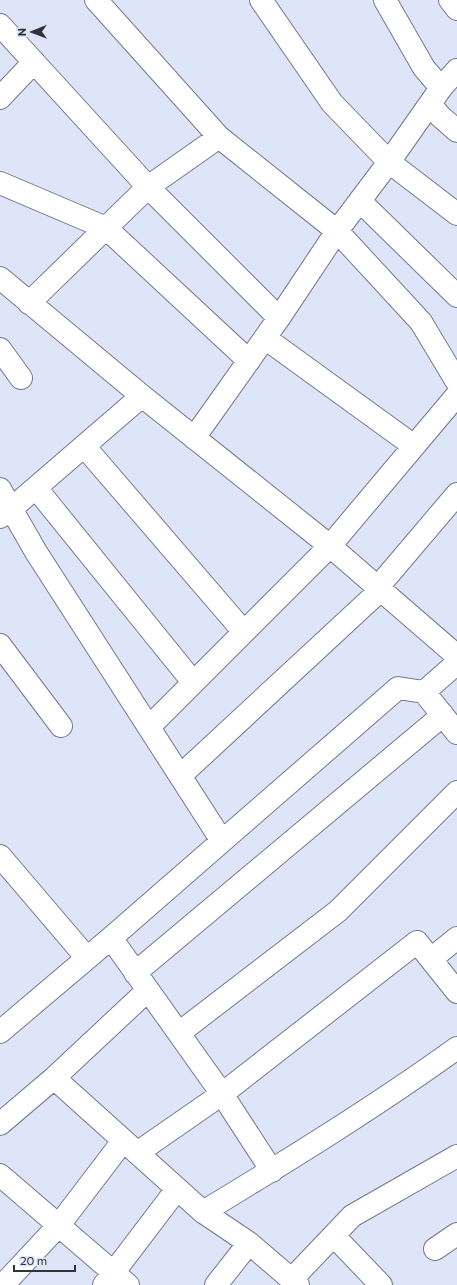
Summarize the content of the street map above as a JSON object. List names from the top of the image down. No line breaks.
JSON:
{"scale_bar":"20 m","north":"left"}
